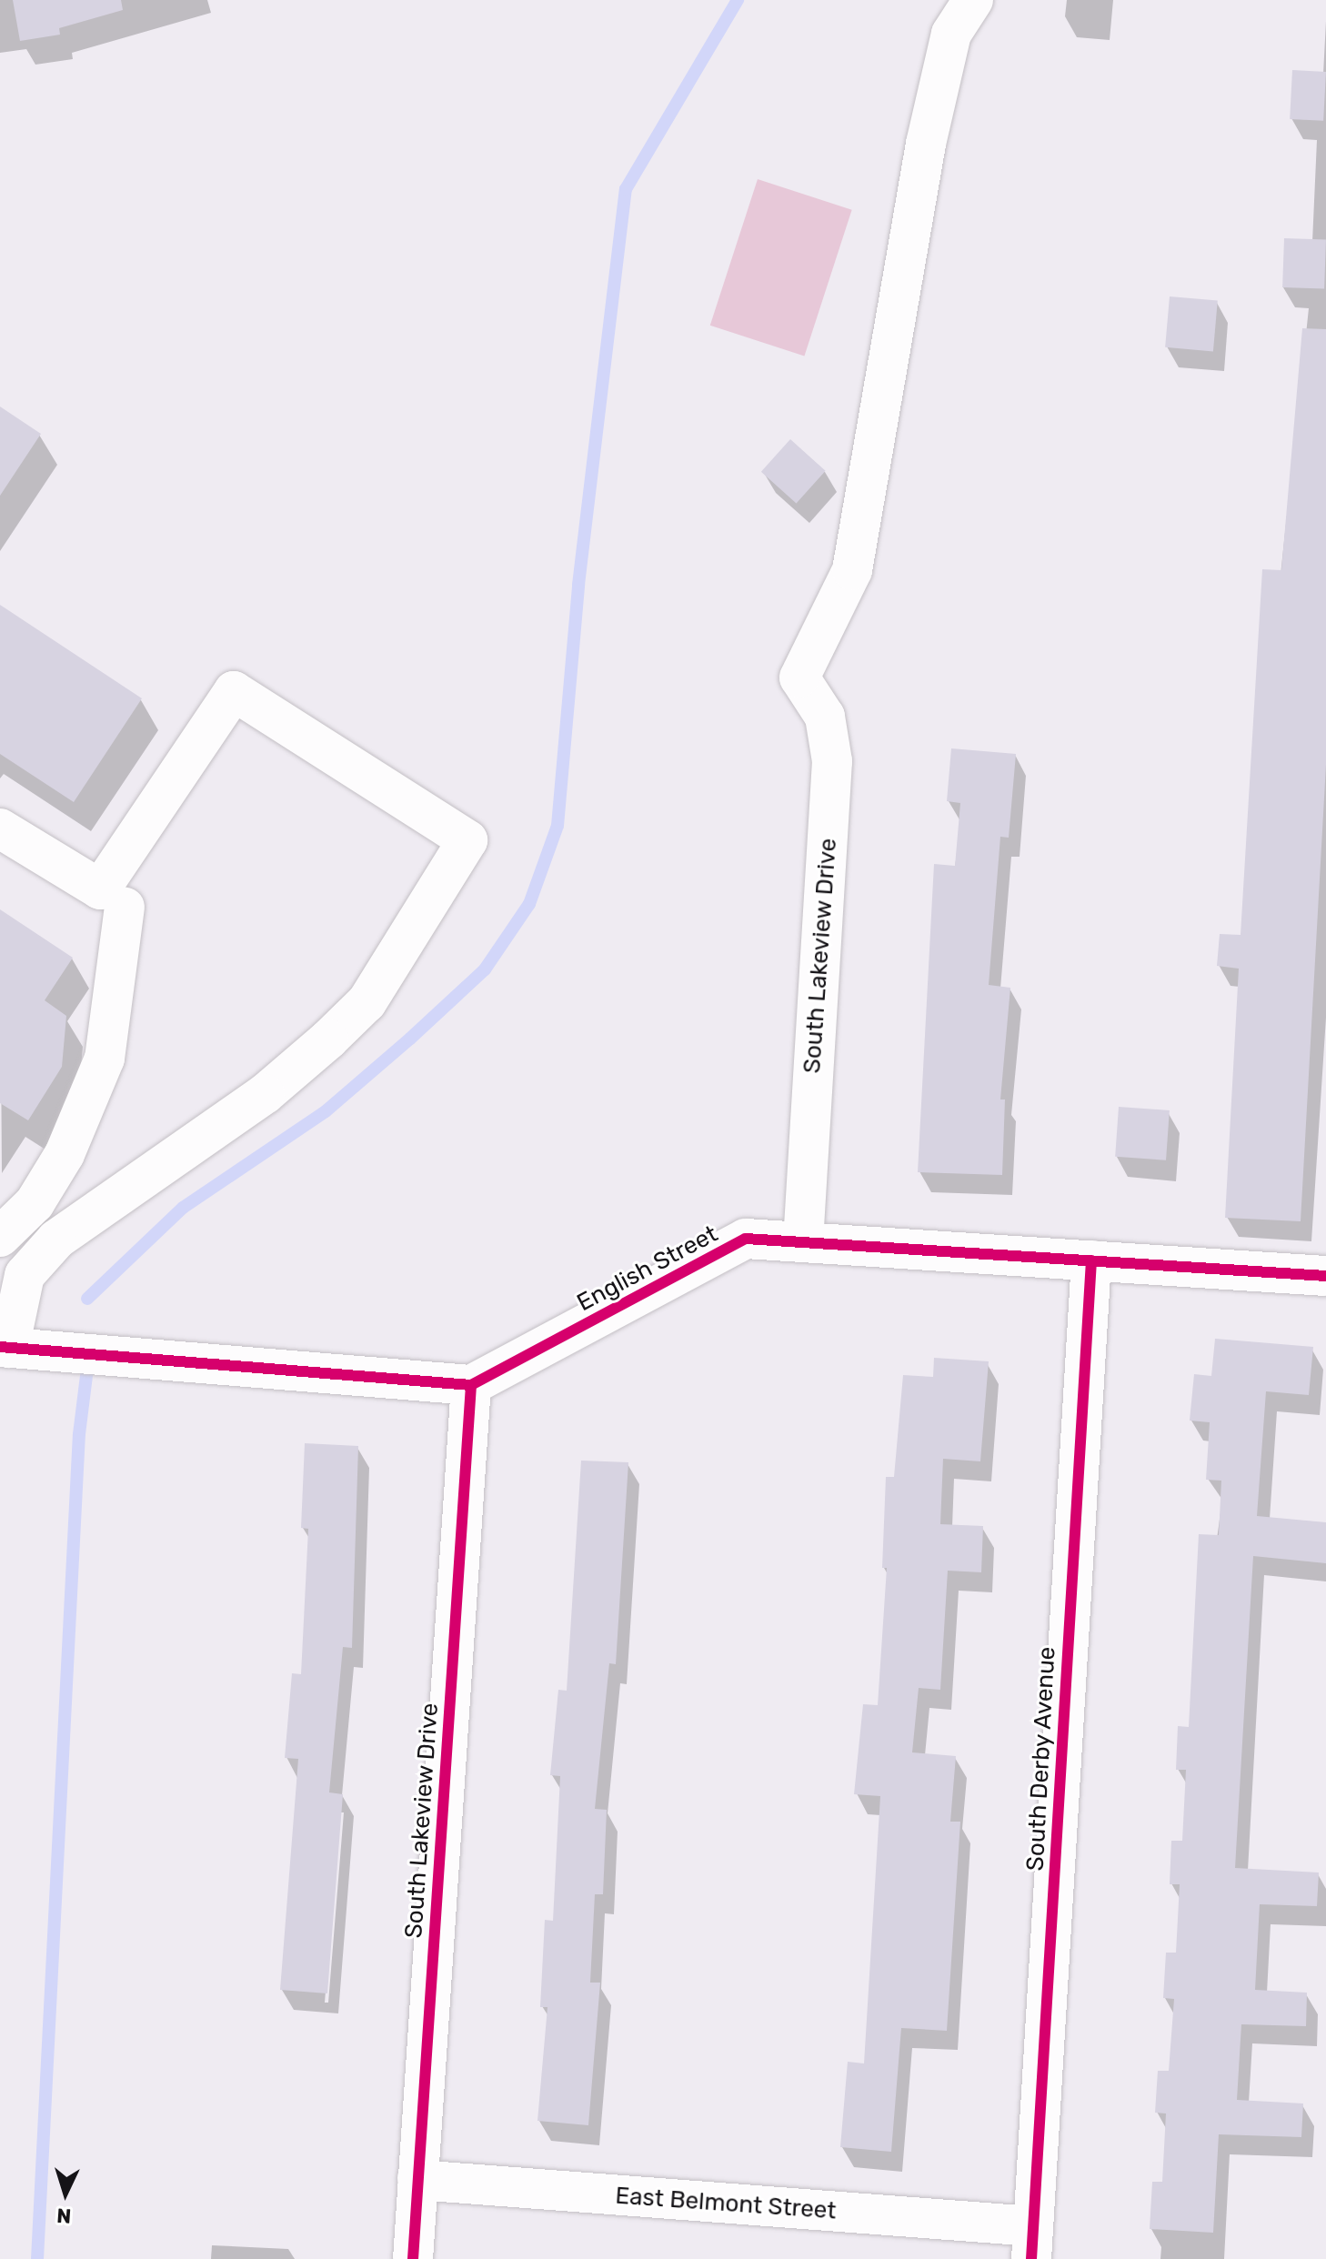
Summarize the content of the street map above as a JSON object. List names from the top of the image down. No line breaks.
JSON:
{"streets":{"street":["South Lakeview Drive","English Street","South Derby Avenue","East Belmont Street"]},"crossings":[["South Lakeview Drive","English Street"],["South Lakeview Drive","East Belmont Street"],["English Street","South Derby Avenue"],["South Derby Avenue","East Belmont Street"]],"north":"bottom"}
